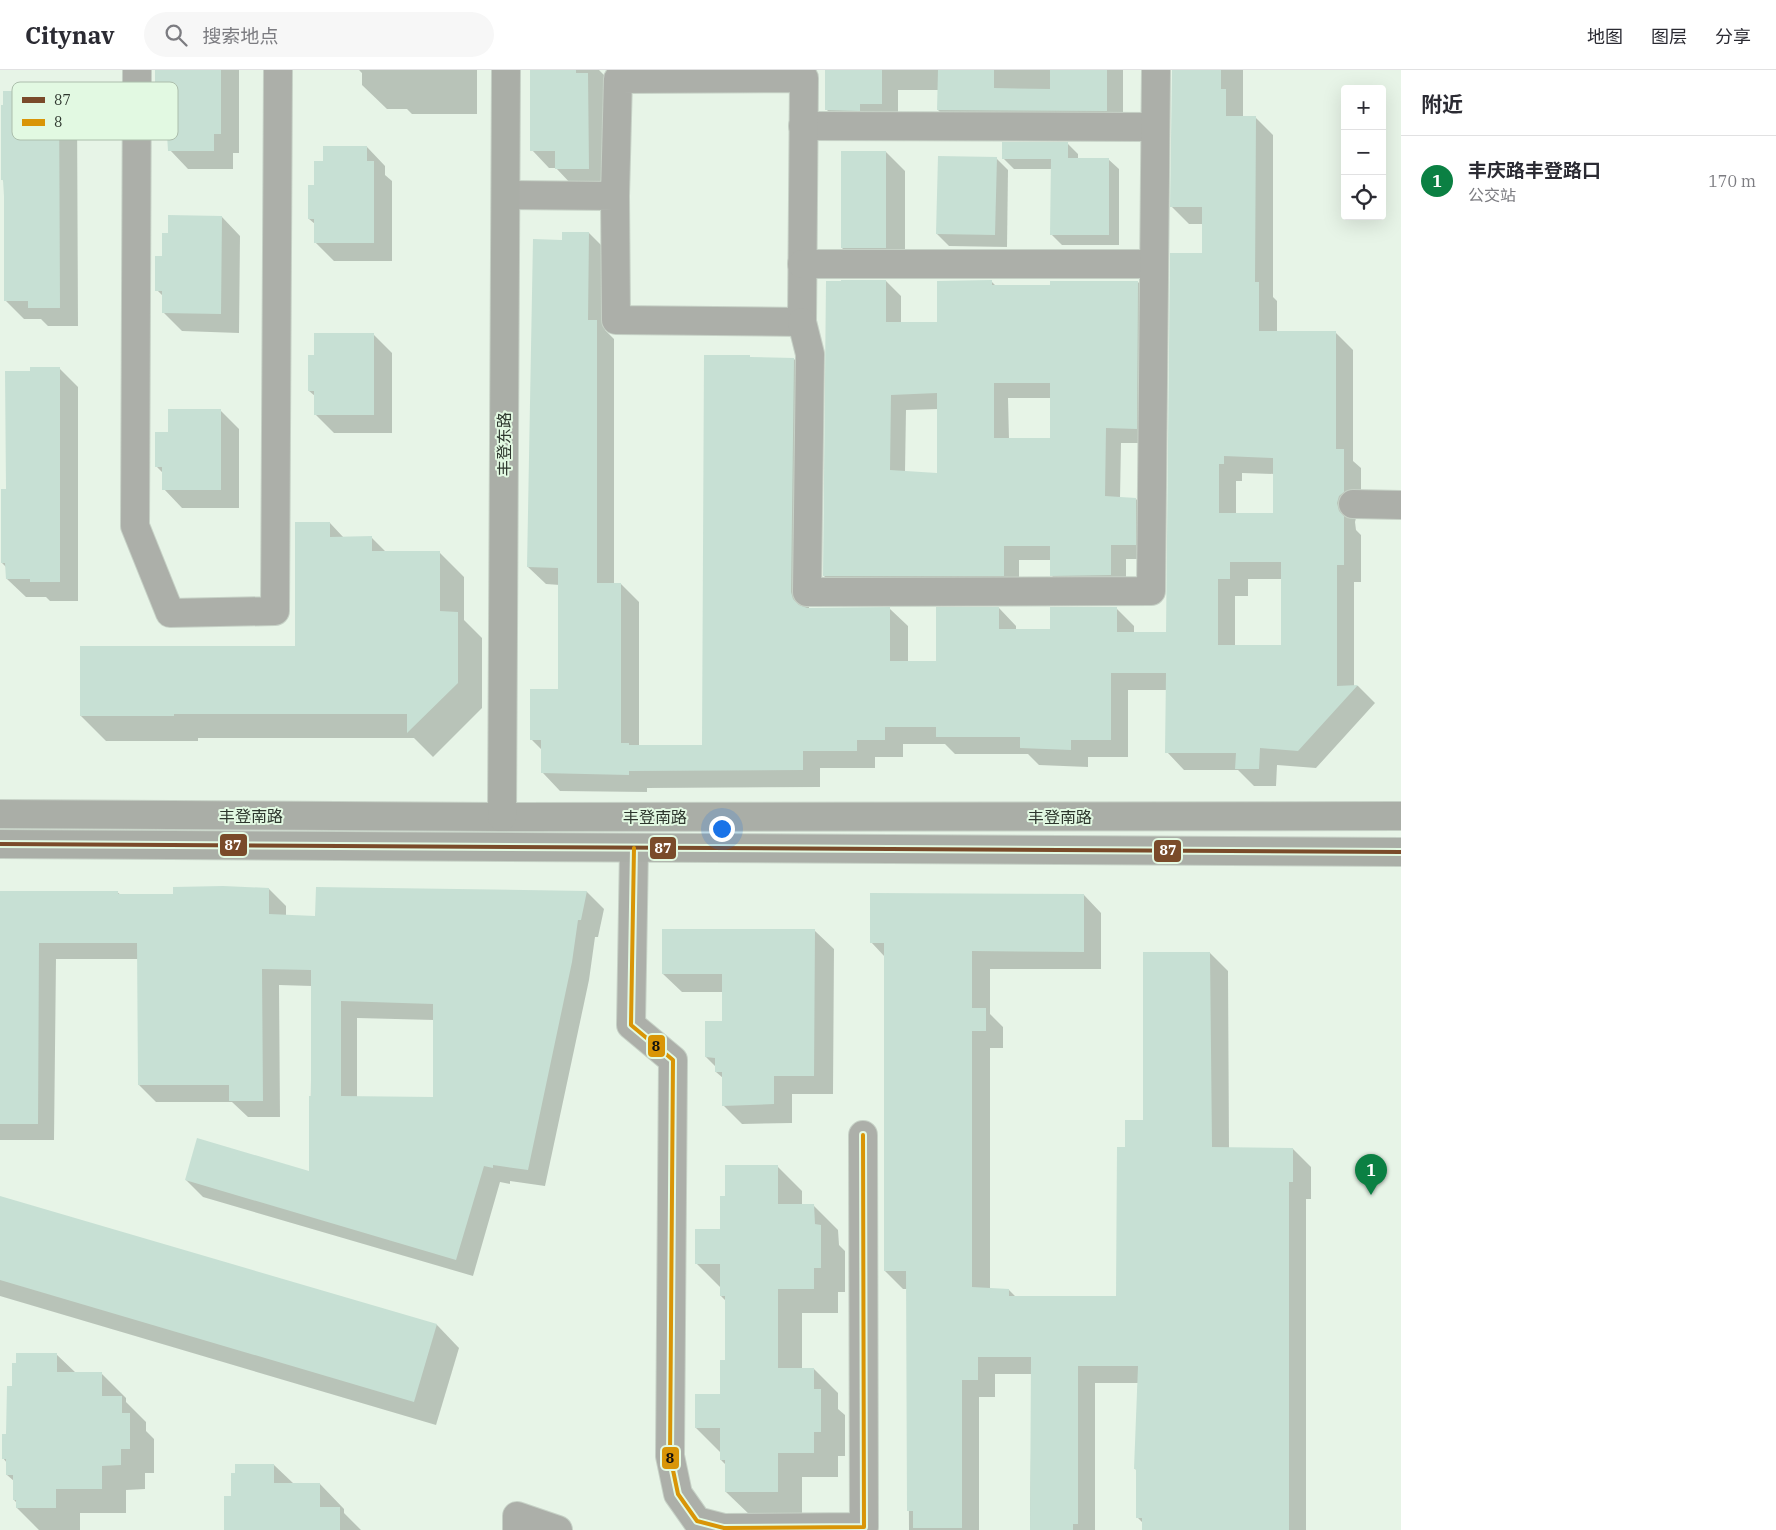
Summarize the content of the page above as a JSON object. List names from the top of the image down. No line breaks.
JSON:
{"streets":{"street":["丰登东路","丰登南路"]},"crossings":[["丰登东路","丰登南路"]],"lines":["transit line 87","transit line 8"],"legend":["87","8"],"page":{"header":"Citynav","search":"搜索地点","nav":["地图","图层","分享"],"heading":"附近","map_buttons":["+","−"],"list":[{"mark":"1","name":"丰庆路丰登路口","note":"公交站","value":"170 m"}],"pins":"1"}}
